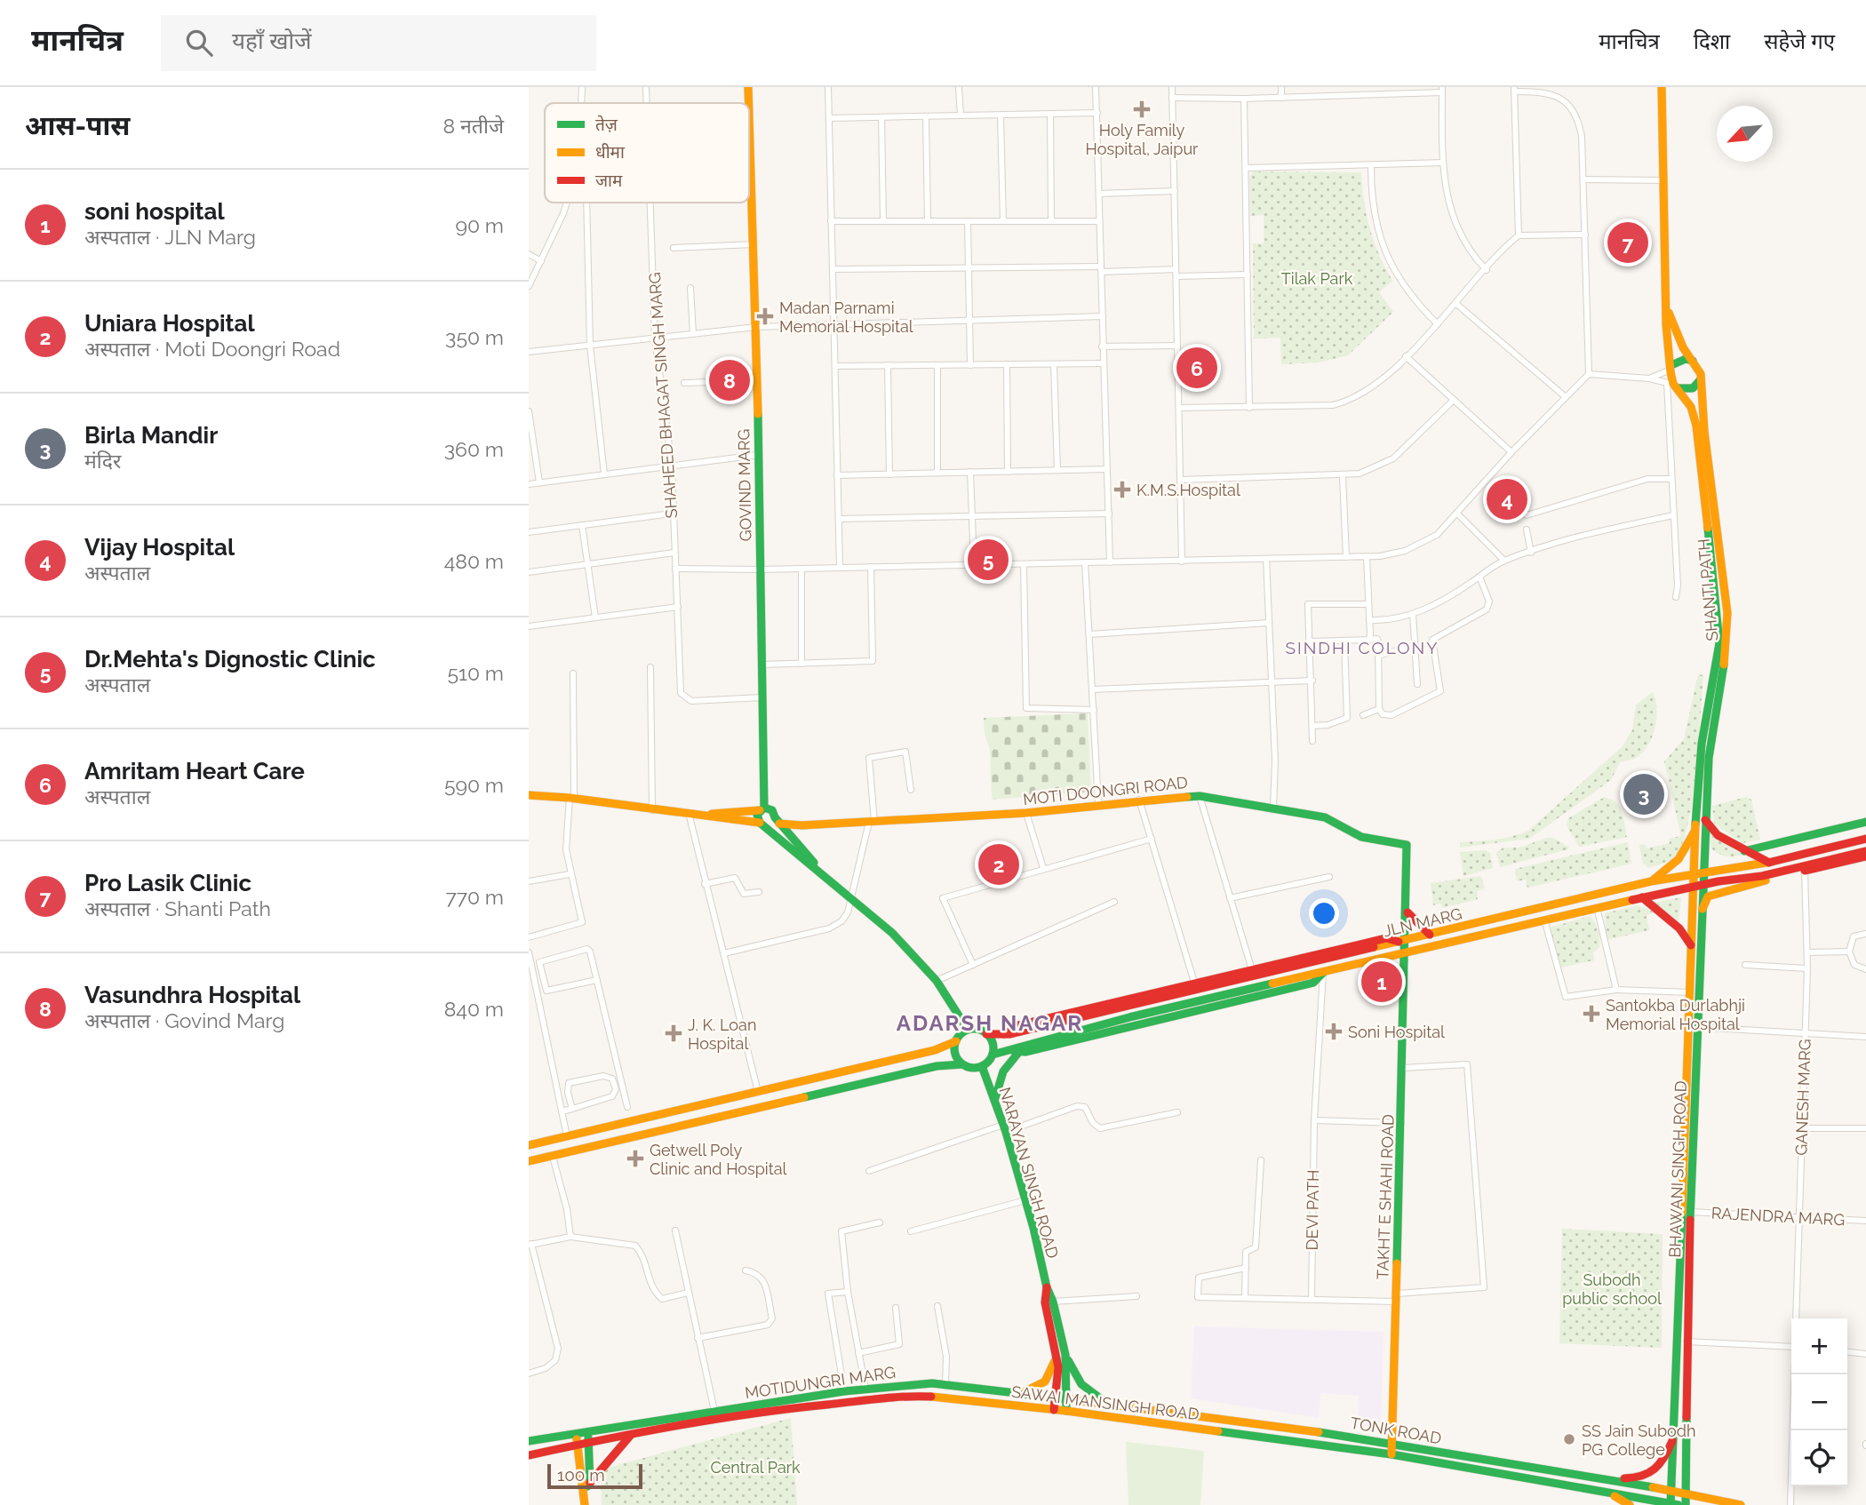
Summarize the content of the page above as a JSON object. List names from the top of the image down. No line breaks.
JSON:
{"streets":{"main road":["GOVIND MARG","SHANTI PATH","MOTI DOONGRI ROAD","JLN MARG","BHAWANI SINGH ROAD","NARAYAN SINGH ROAD","TAKHT E SHAHI ROAD","MOTIDUNGRI MARG","SAWAI MANSINGH ROAD","TONK ROAD"],"street":["SHAHEED BHAGAT SINGH MARG","GANESH MARG","DEVI PATH","RAJENDRA MARG"]},"crossings":[["SHAHEED BHAGAT SINGH MARG","GOVIND MARG"],["SHANTI PATH","JLN MARG"],["SHANTI PATH","BHAWANI SINGH ROAD"],["MOTI DOONGRI ROAD","JLN MARG"],["MOTI DOONGRI ROAD","TAKHT E SHAHI ROAD"],["JLN MARG","GANESH MARG"],["JLN MARG","BHAWANI SINGH ROAD"],["JLN MARG","NARAYAN SINGH ROAD"],["JLN MARG","TAKHT E SHAHI ROAD"],["JLN MARG","DEVI PATH"],["GANESH MARG","RAJENDRA MARG"],["BHAWANI SINGH ROAD","RAJENDRA MARG"],["BHAWANI SINGH ROAD","SAWAI MANSINGH ROAD"],["BHAWANI SINGH ROAD","TONK ROAD"],["TAKHT E SHAHI ROAD","SAWAI MANSINGH ROAD"],["TAKHT E SHAHI ROAD","TONK ROAD"],["MOTIDUNGRI MARG","TONK ROAD"]],"districts":["SINDHI COLONY","ADARSH NAGAR"],"parks":["Tilak Park","Subodh public school","Central Park"],"places":{"health":["Holy Family Hospital, Jaipur","Madan Parnami Memorial Hospital","K.M.S.Hospital","Santokba Durlabhji Memorial Hospital","Soni Hospital","J. K. Loan Hospital","Getwell Poly Clinic and Hospital"],"other":["SS Jain Subodh PG College"]},"legend":["तेज़","धीमा","जाम"],"scale_bar":"100 m","north":"bottom left","page":{"header":"मानचित्र","search":"यहाँ खोजें","nav":["मानचित्र","दिशा","सहेजे गए"],"heading":["आस-पास","8 नतीजे"],"list":[{"mark":"1","name":"soni hospital","note":"अस्पताल · JLN Marg","value":"90 m"},{"mark":"2","name":"Uniara Hospital","note":"अस्पताल · Moti Doongri Road","value":"350 m"},{"mark":"3","name":"Birla Mandir","note":"मंदिर","value":"360 m"},{"mark":"4","name":"Vijay Hospital","note":"अस्पताल","value":"480 m"},{"mark":"5","name":"Dr.Mehta's Dignostic Clinic","note":"अस्पताल","value":"510 m"},{"mark":"6","name":"Amritam Heart Care","note":"अस्पताल","value":"590 m"},{"mark":"7","name":"Pro Lasik Clinic","note":"अस्पताल · Shanti Path","value":"770 m"},{"mark":"8","name":"Vasundhra Hospital","note":"अस्पताल · Govind Marg","value":"840 m"}],"pins":["7","6","8","4","5","3","2","1"],"map_buttons":["+","−"],"scale":"100 m"}}
